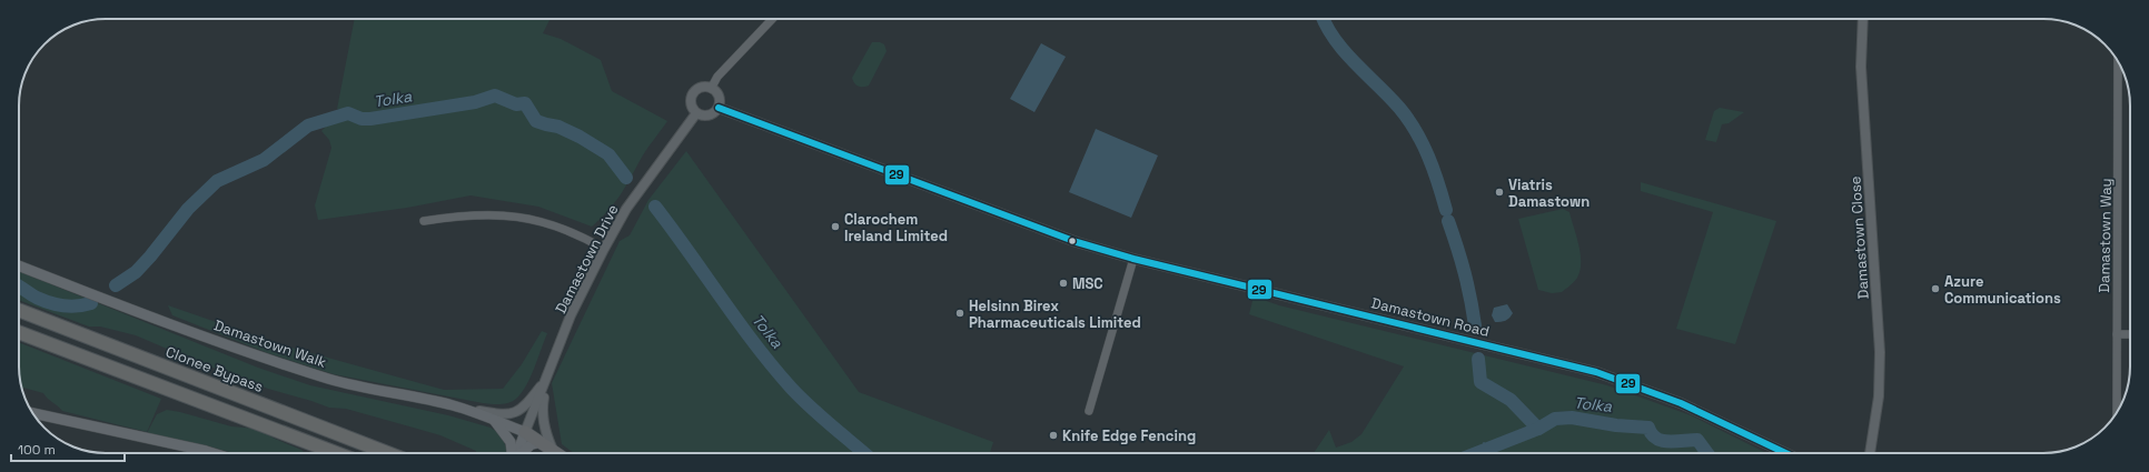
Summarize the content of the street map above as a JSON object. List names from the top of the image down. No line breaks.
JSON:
{"streets":{"highway":["Clonee Bypass"],"main road":["Damastown Walk"],"street":["Damastown Way","Damastown Close","Damastown Drive","Damastown Road"]},"crossings":[["Damastown Drive","Damastown Road"],["Damastown Drive","Damastown Walk"]],"water":["Tolka"],"places":["Viatris Damastown","Clarochem Ireland Limited","MSC","Azure Communications","Helsinn Birex Pharmaceuticals Limited","Knife Edge Fencing"],"lines":["transit line 29"],"scale_bar":"100 m"}
